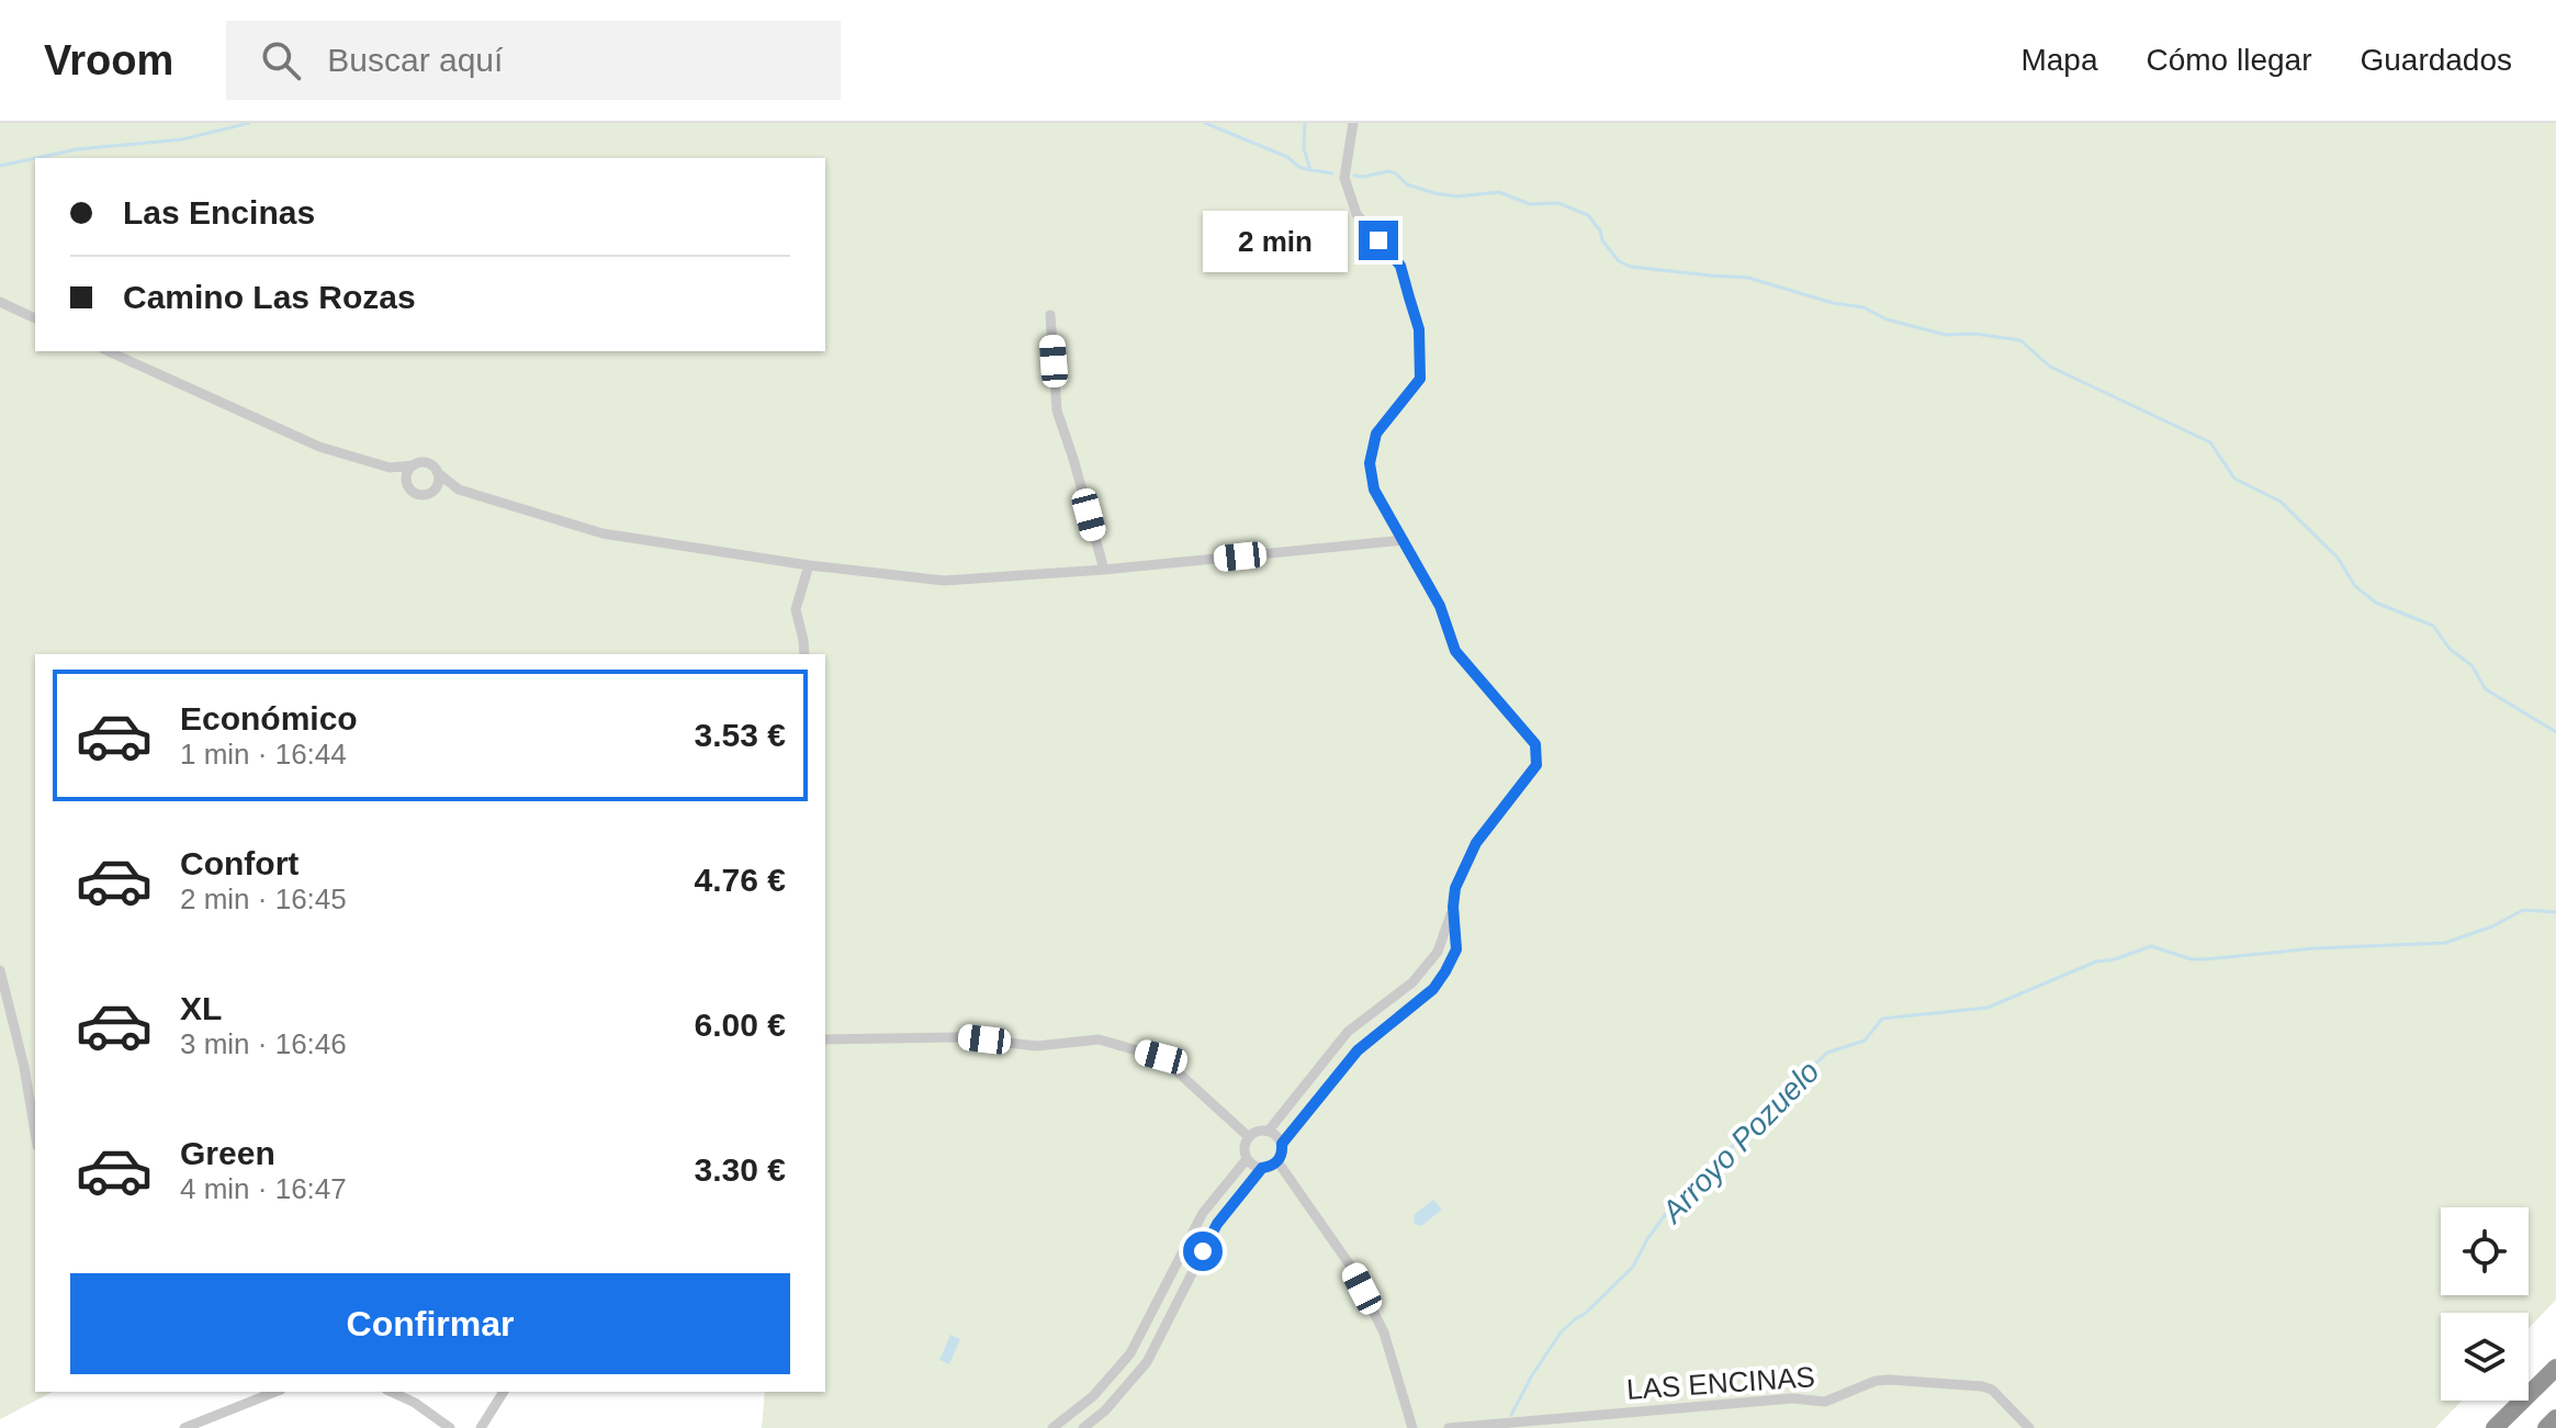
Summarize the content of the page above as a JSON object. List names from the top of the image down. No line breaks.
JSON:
{"streets":{"street":["LAS ENCINAS"]},"water":["Arroyo Pozuelo"],"page":{"header":"Vroom","search":"Buscar aquí","nav":["Mapa","Cómo llegar","Guardados"],"banner":["Las Encinas","Camino Las Rozas"],"bubble":"2 min","list":[{"name":"Económico","note":"1 min · 16:44","value":"3.53 €"},{"name":"Confort","note":"2 min · 16:45","value":"4.76 €"},{"name":"XL","note":"3 min · 16:46","value":"6.00 €"},{"name":"Green","note":"4 min · 16:47","value":"3.30 €"}],"buttons":"Confirmar"}}
